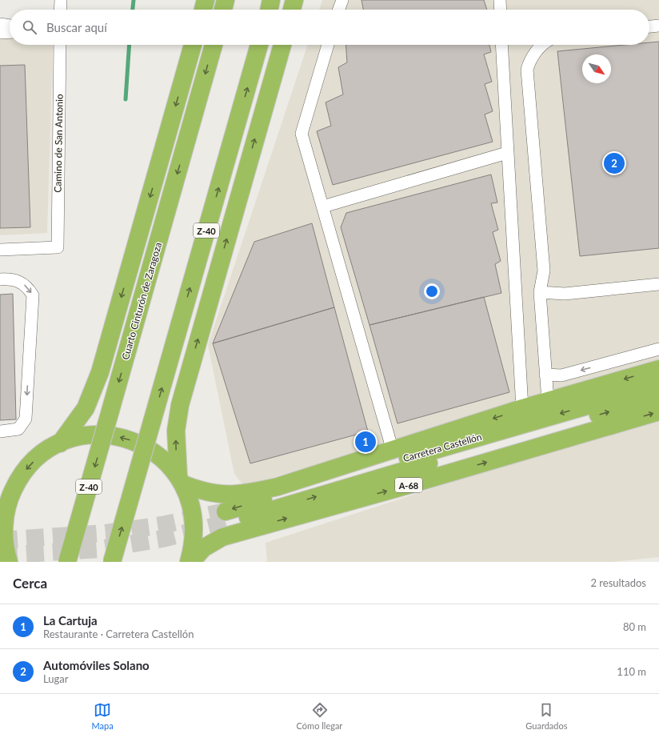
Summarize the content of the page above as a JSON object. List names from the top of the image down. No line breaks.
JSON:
{"streets":{"highway":["Z-40","Cuarto Cinturón de Zaragoza","Carretera Castellón","A-68"],"street":["Camino de San Antonio"]},"north":"bottom right","page":{"search":"Buscar aquí","pins":["2","1"],"heading":["Cerca","2 resultados"],"list":[{"mark":"1","name":"La Cartuja","note":"Restaurante · Carretera Castellón","value":"80 m"},{"mark":"2","name":"Automóviles Solano","note":"Lugar","value":"110 m"}],"nav":["Mapa","Cómo llegar","Guardados"]}}
